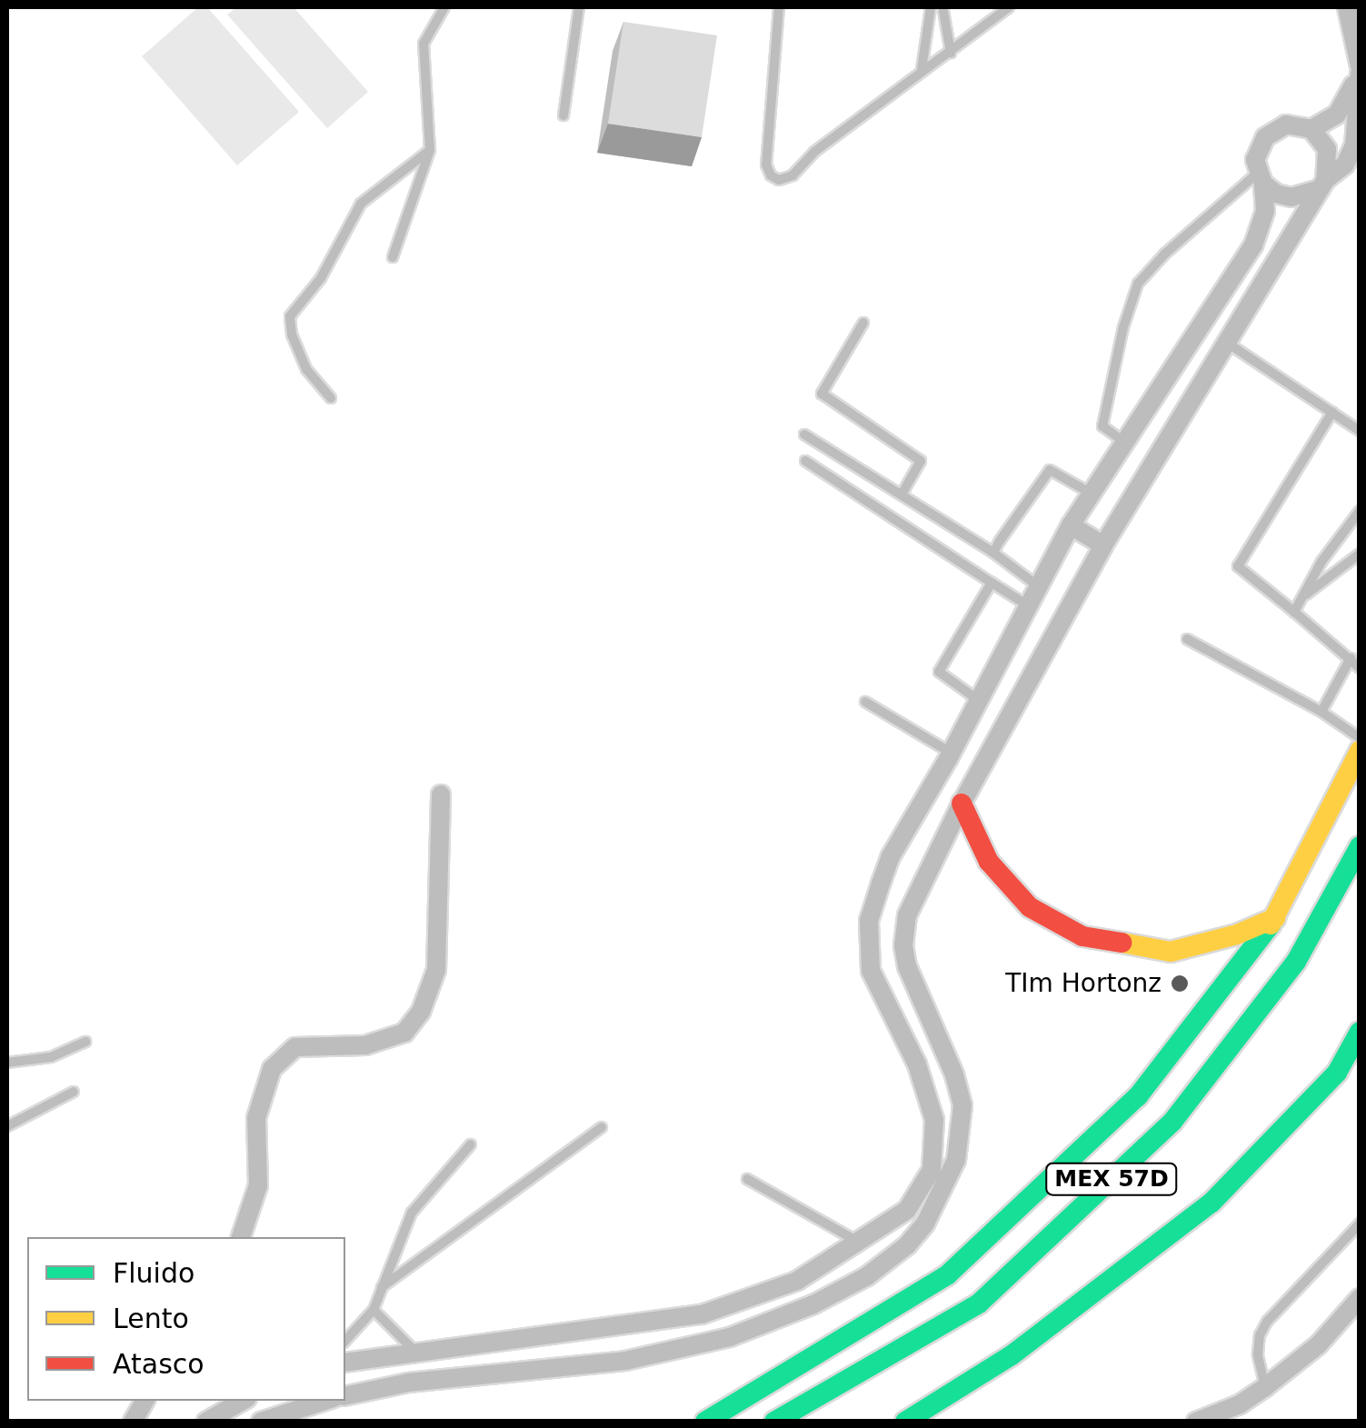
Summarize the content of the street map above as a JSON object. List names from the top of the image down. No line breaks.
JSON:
{"streets":{"highway":["MEX 57D"]},"places":["TIm Hortonz"],"legend":["Fluido","Lento","Atasco"]}
